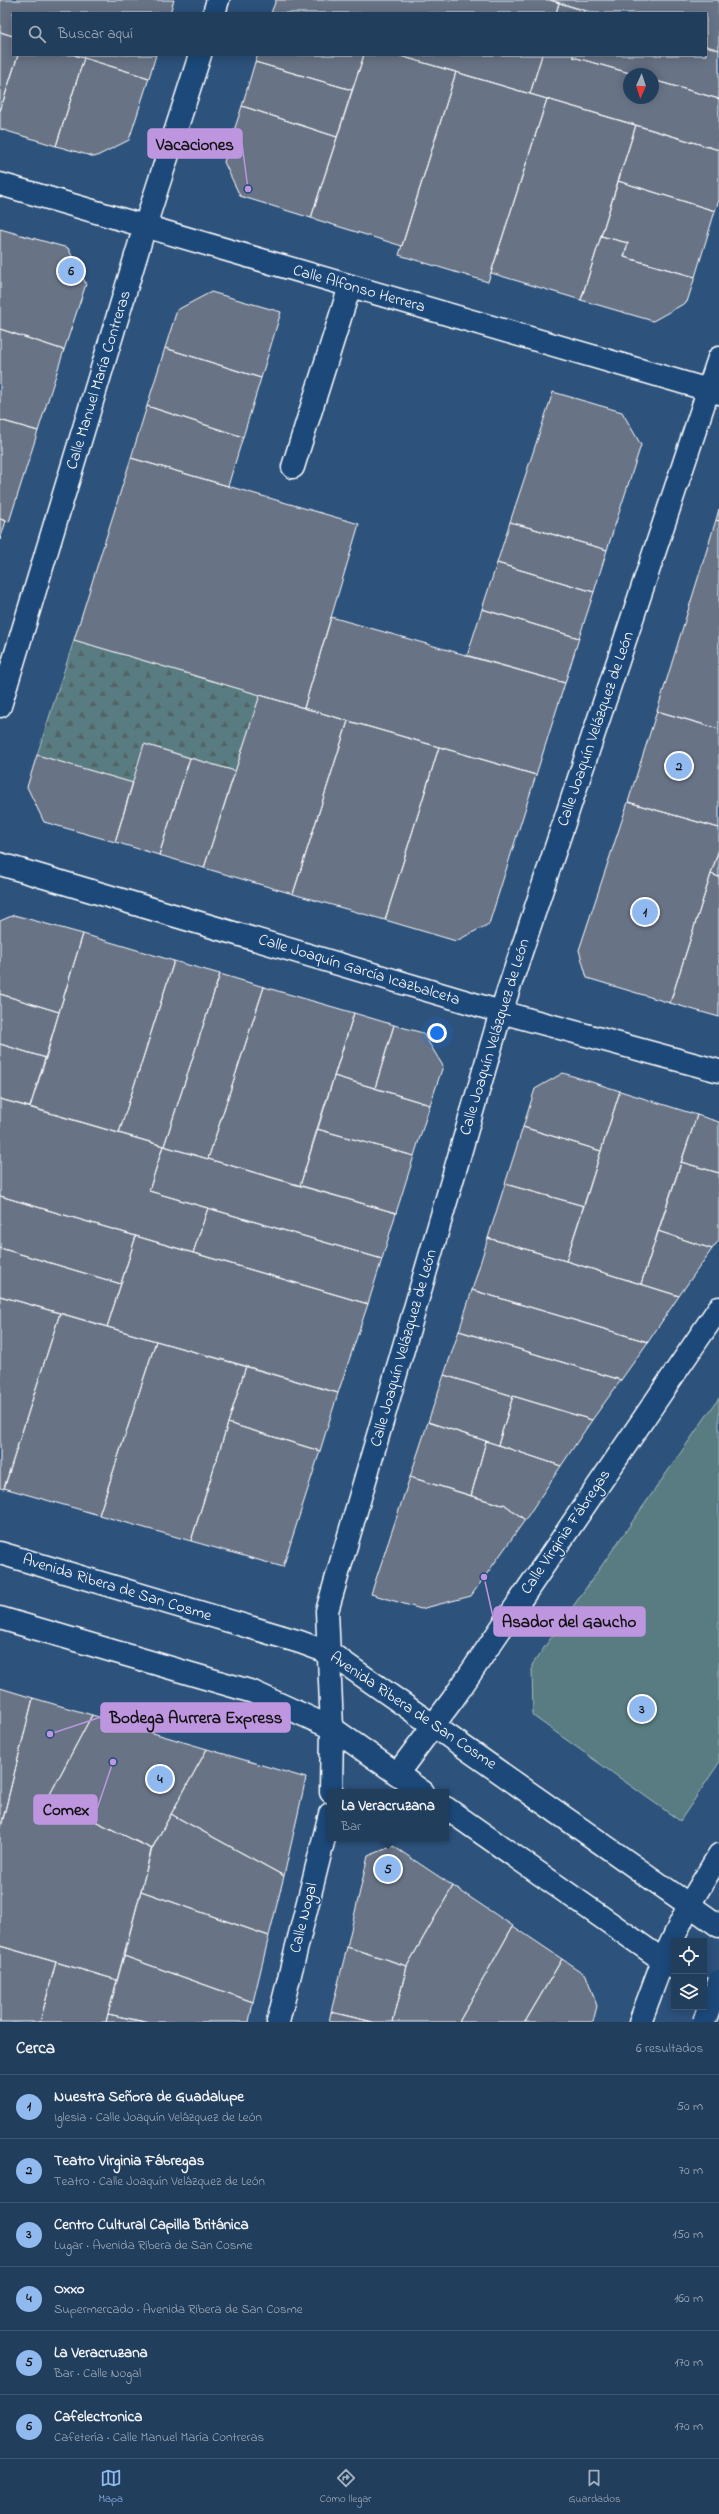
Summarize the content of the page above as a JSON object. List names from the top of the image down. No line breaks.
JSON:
{"streets":{"main road":["Calle Alfonso Herrera","Calle Manuel María Contreras","Calle Joaquín Velázquez de León","Calle Joaquín García Icazbalceta","Calle Virginia Fábregas","Avenida Ribera de San Cosme","Calle Nogal"]},"crossings":[["Calle Alfonso Herrera","Calle Manuel María Contreras"],["Calle Alfonso Herrera","Calle Joaquín Velázquez de León"],["Calle Joaquín Velázquez de León","Calle Joaquín García Icazbalceta"],["Calle Joaquín Velázquez de León","Avenida Ribera de San Cosme"],["Calle Virginia Fábregas","Avenida Ribera de San Cosme"]],"places":["Vacaciones","Asador del Gaucho","Bodega Aurrera Express","Comex"],"north":"bottom","page":{"search":"Buscar aquí","pins":["6","2","1","3","4","5"],"popup":["La Veracruzana","Bar"],"heading":["Cerca","6 resultados"],"list":[{"mark":"1","name":"Nuestra Señora de Guadalupe","note":"Iglesia · Calle Joaquín Velázquez de León","value":"50 m"},{"mark":"2","name":"Teatro Virginia Fábregas","note":"Teatro · Calle Joaquín Velázquez de León","value":"70 m"},{"mark":"3","name":"Centro Cultural Capilla Británica","note":"Lugar · Avenida Ribera de San Cosme","value":"150 m"},{"mark":"4","name":"Oxxo","note":"Supermercado · Avenida Ribera de San Cosme","value":"160 m"},{"mark":"5","name":"La Veracruzana","note":"Bar · Calle Nogal","value":"170 m"},{"mark":"6","name":"Cafelectronica","note":"Cafetería · Calle Manuel María Contreras","value":"170 m"}],"nav":["Mapa","Cómo llegar","Guardados"]}}
